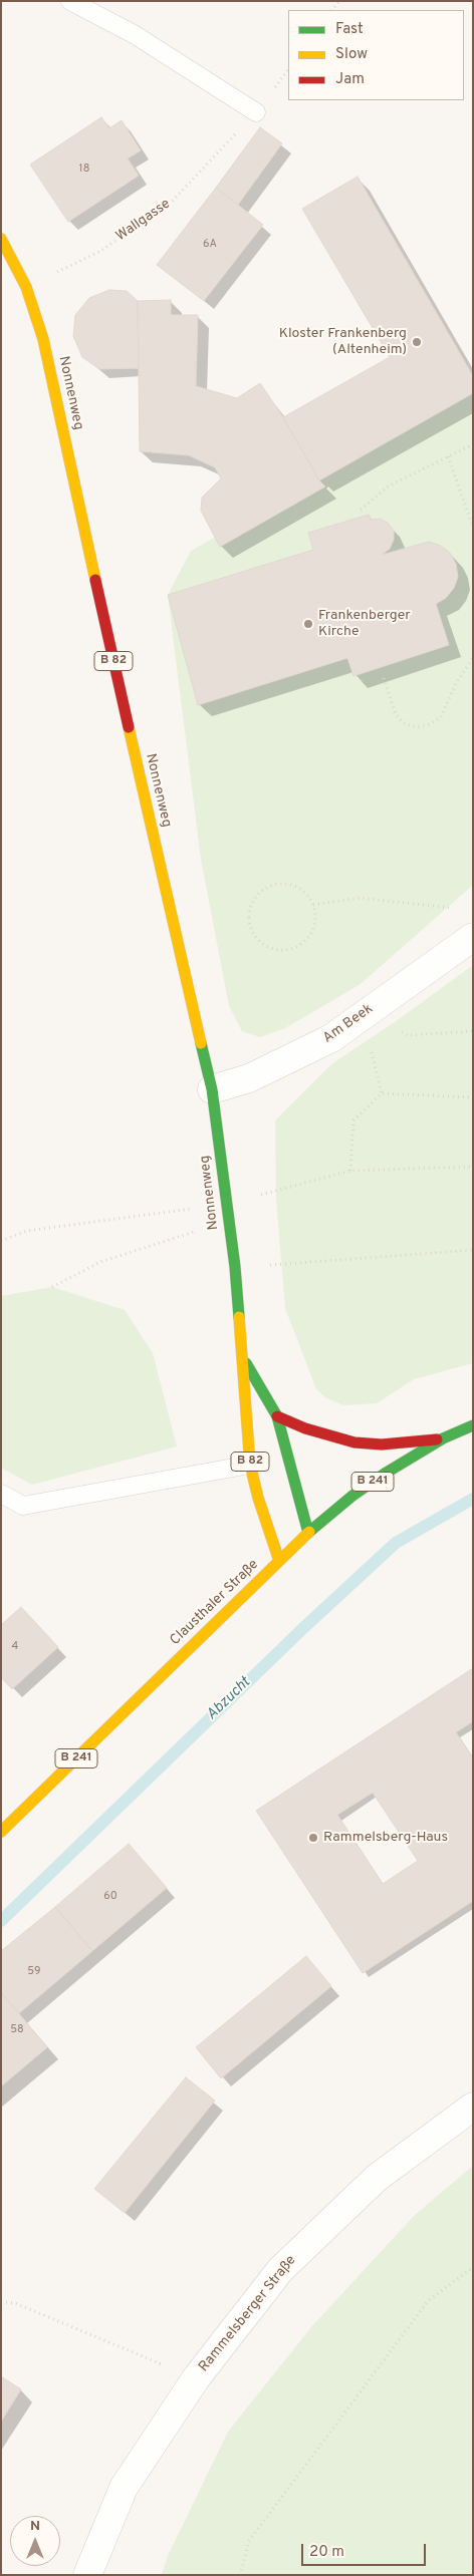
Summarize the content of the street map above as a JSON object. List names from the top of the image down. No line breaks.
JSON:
{"streets":{"main road":["Nonnenweg","B 82","B 241","Clausthaler Straße"],"street":["Am Beek","Rammelsberger Straße"],"path":["Wallgasse"]},"crossings":[["Nonnenweg","Am Beek"],["Nonnenweg","Clausthaler Straße"]],"water":["Abzucht"],"places":["Kloster Frankenberg (Altenheim)","Frankenberger Kirche","Rammelsberg-Haus"],"house_numbers":["18","6A","4","60","59","58"],"legend":["Fast","Slow","Jam"],"scale_bar":"20 m","north":"top"}
